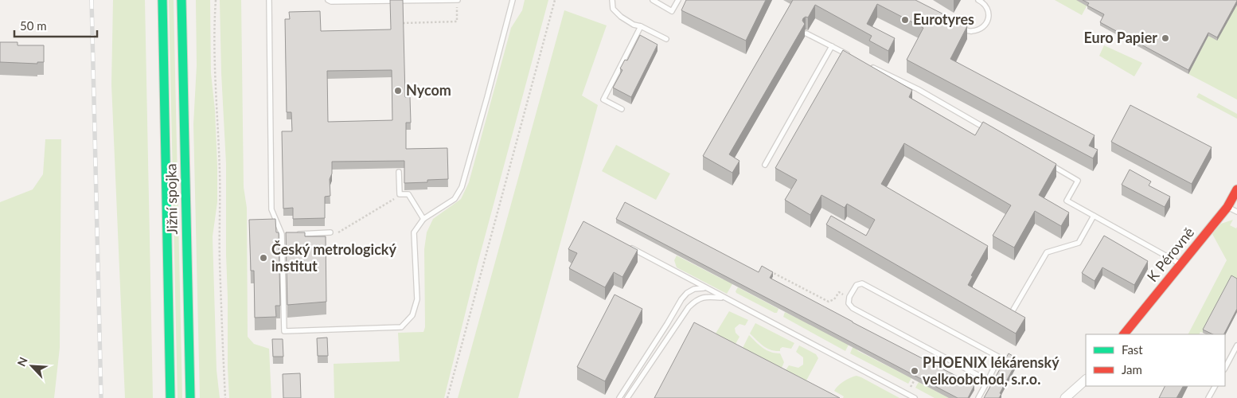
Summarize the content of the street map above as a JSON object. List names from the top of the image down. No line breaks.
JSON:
{"streets":{"main road":["Jižní spojka","K Pérovně"]},"places":["Eurotyres","Euro Papier","Nycom","Český metrologický institut","PHOENIX lékárenský velkoobchod, s.r.o."],"legend":["Fast","Jam"],"scale_bar":"50 m","north":"top left"}
